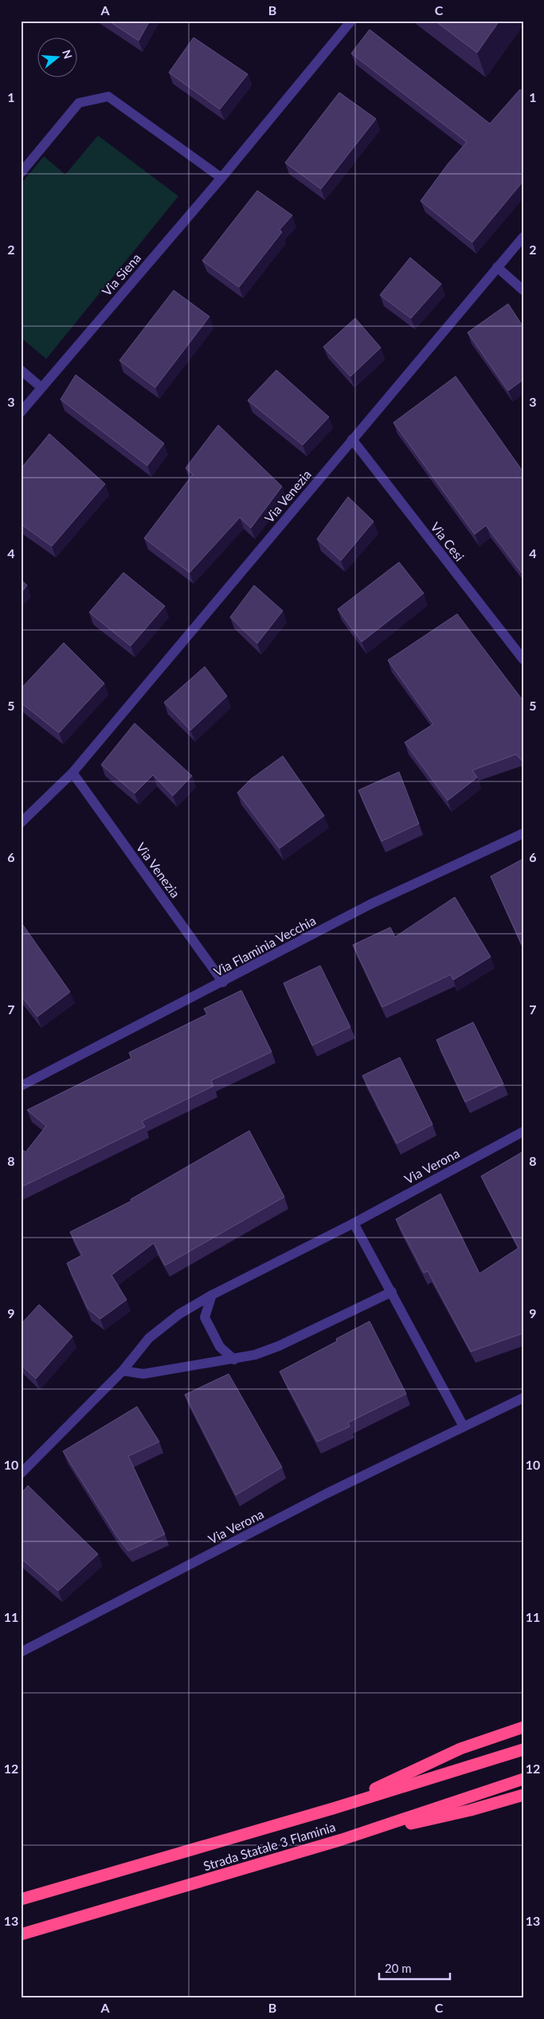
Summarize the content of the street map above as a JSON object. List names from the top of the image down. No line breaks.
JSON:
{"streets":{"highway":["Strada Statale 3 Flaminia"],"street":["Via Siena","Via Venezia","Via Cesi","Via Flaminia Vecchia","Via Verona"]},"crossings":[["Via Venezia","Via Cesi"],["Via Venezia","Via Flaminia Vecchia"]],"scale_bar":"20 m","north":"right","grid":{"columns":["A","B","C"],"rows":["1","2","3","4","5","6","7","8","9","10","11","12","13"]}}
